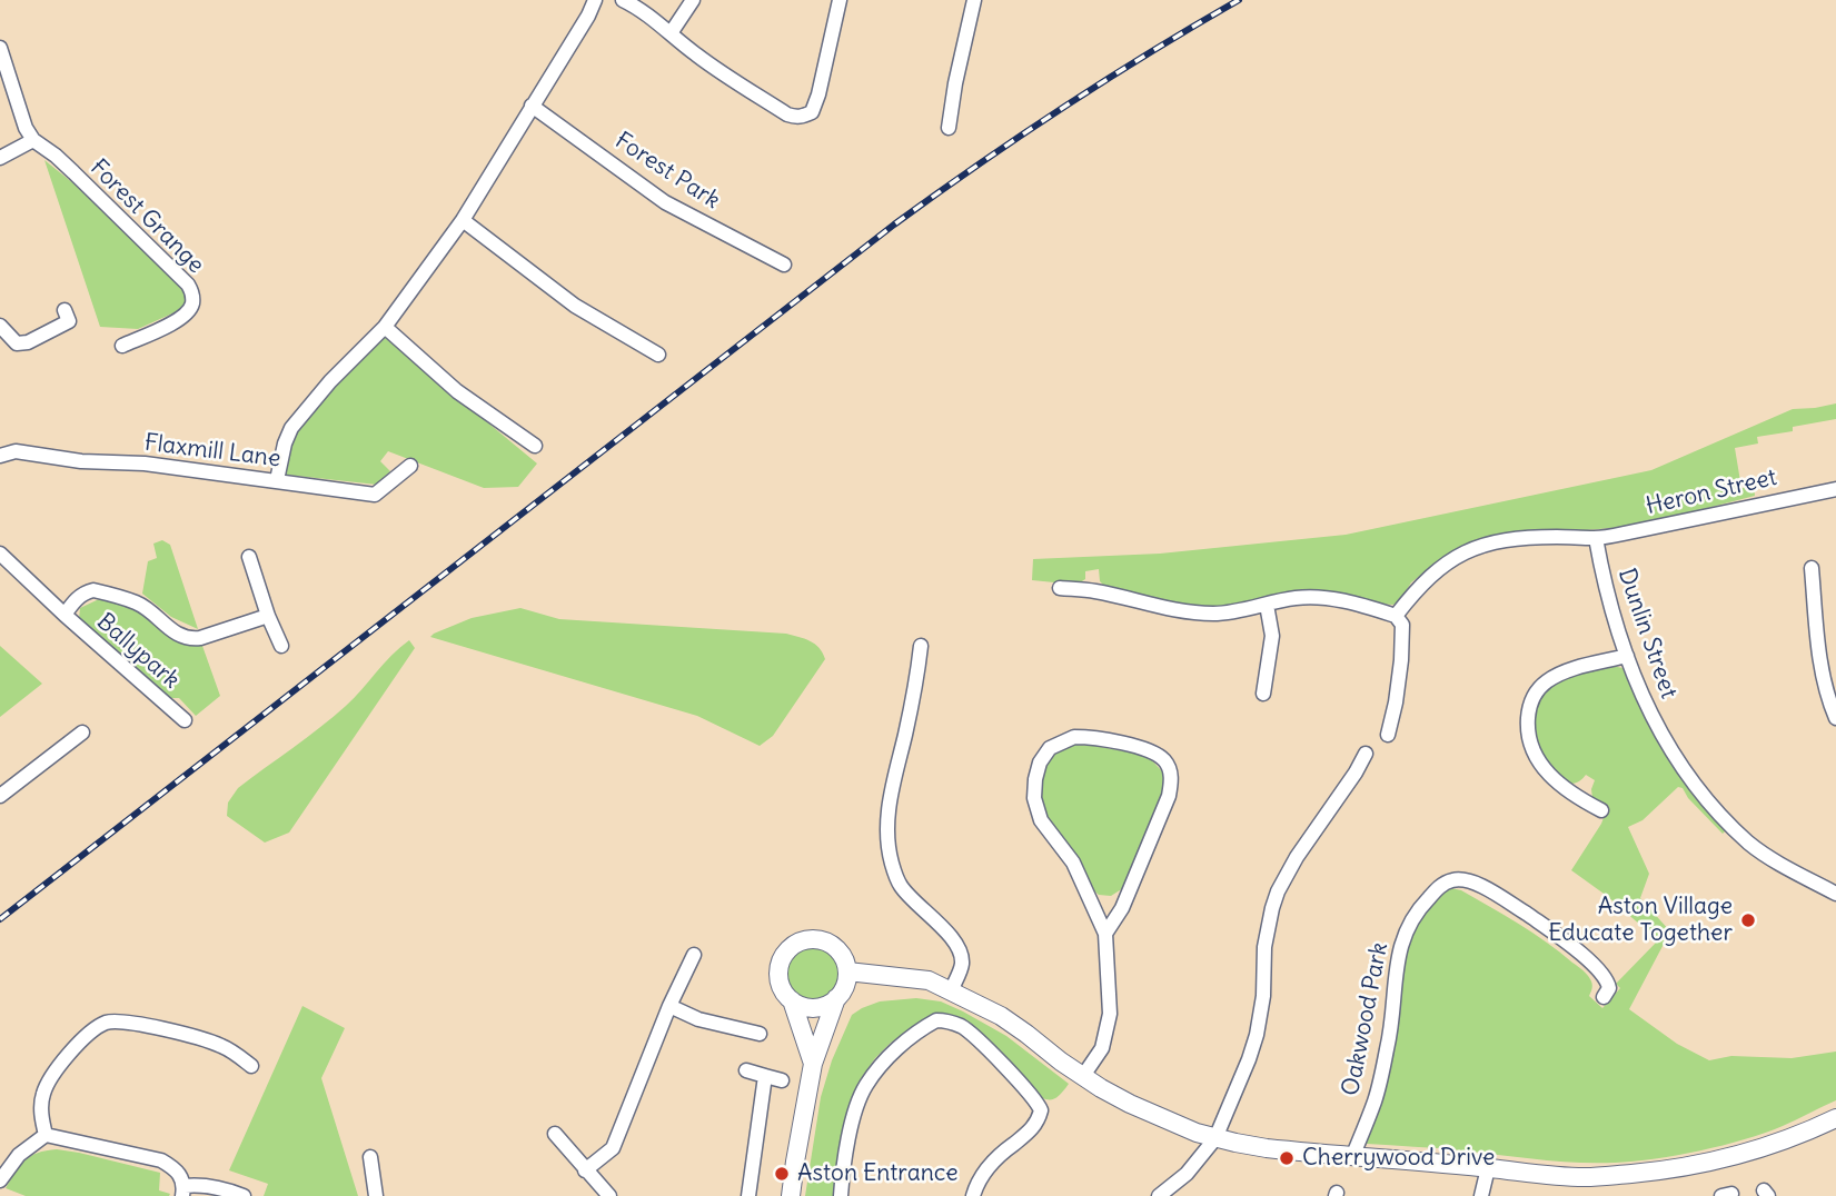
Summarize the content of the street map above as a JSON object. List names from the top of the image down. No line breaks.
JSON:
{"streets":{"street":["Forest Park","Forest Grange","Flaxmill Lane","Heron Street","Dunlin Street","Ballypark","Oakwood Park"]},"crossings":[["Heron Street","Dunlin Street"]],"places":["Aston Village Educate Together","Cherrywood Drive","Aston Entrance"]}
